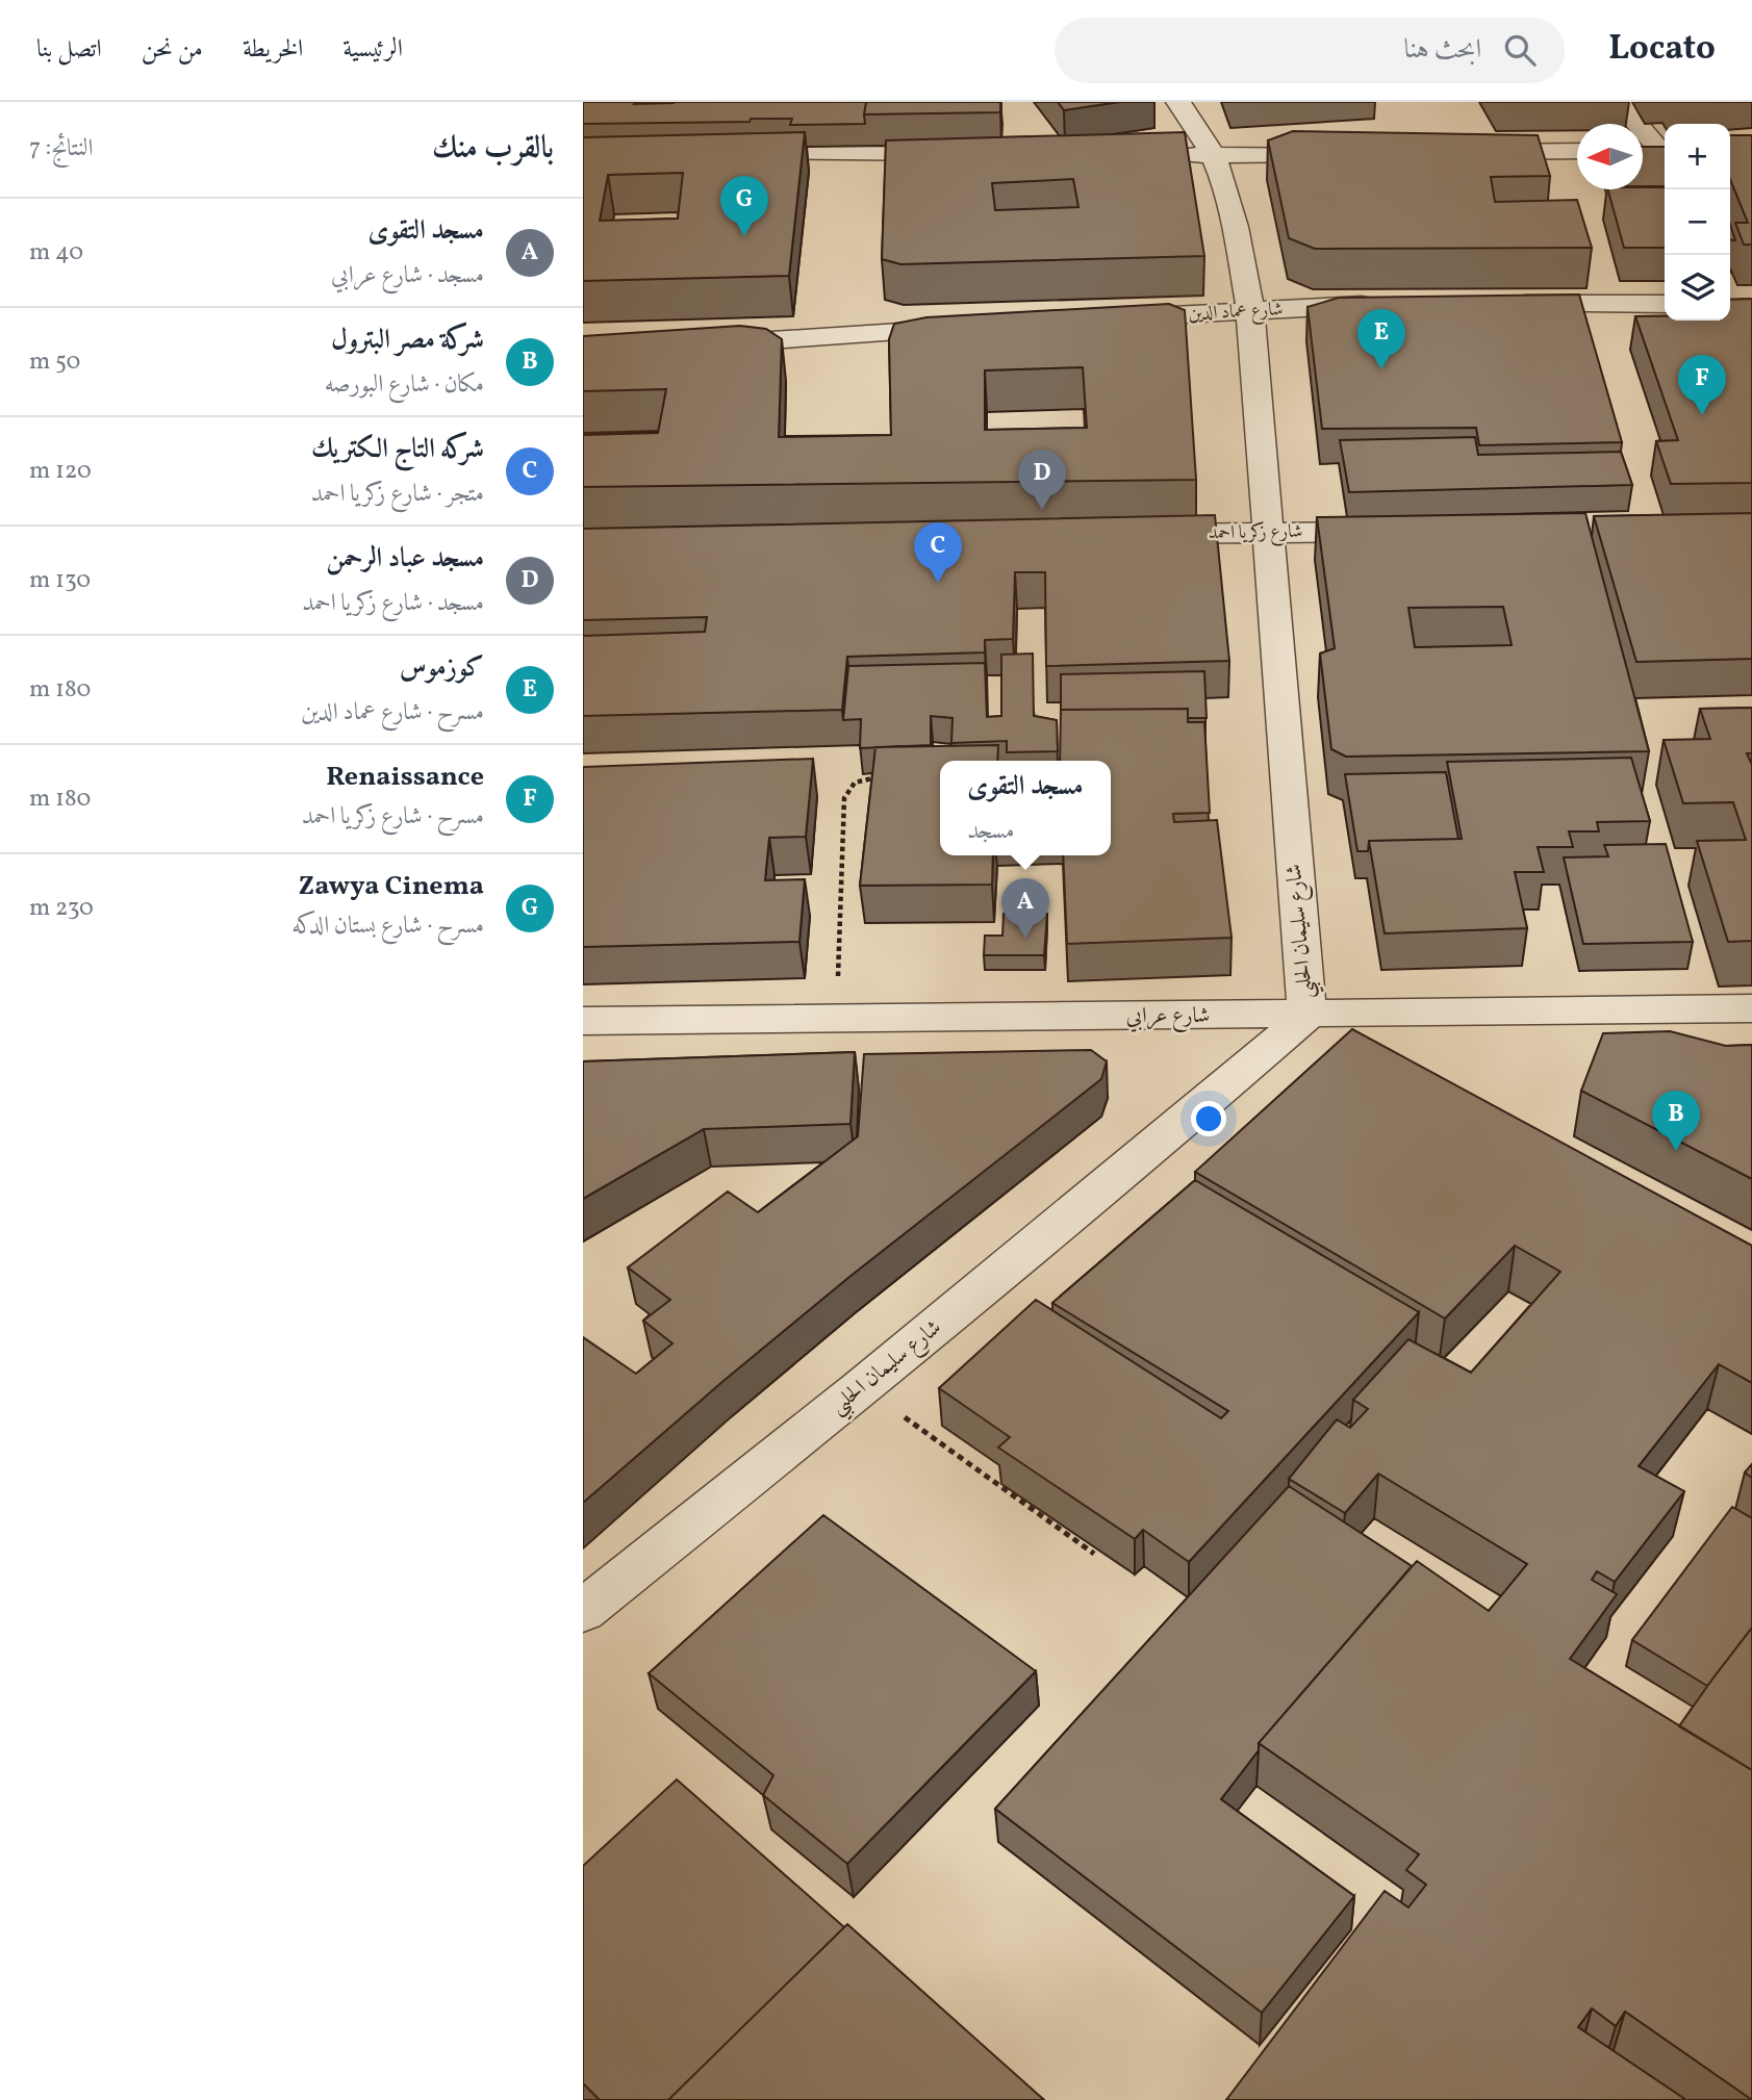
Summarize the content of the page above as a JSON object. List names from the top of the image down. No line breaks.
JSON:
{"streets":{"street":["شارع عماد الدين","شارع زكريا احمد","شارع سليمان الحلبي","شارع عرابي"]},"crossings":[["شارع عماد الدين","شارع سليمان الحلبي"],["شارع زكريا احمد","شارع سليمان الحلبي"],["شارع سليمان الحلبي","شارع عرابي"]],"north":"left","page":{"header":"Locato","search":"ابحث هنا","nav":["الرئيسية","الخريطة","من نحن","اتصل بنا"],"heading":["بالقرب منك","النتائج: 7"],"map_buttons":["+","−"],"pins":["G","E","F","D","C","A","B"],"list":[{"mark":"A","name":"مسجد التقوى","note":"مسجد · شارع عرابي","value":"40 m"},{"mark":"B","name":"شركة مصر البترول","note":"مكان · شارع البورصه","value":"50 m"},{"mark":"C","name":"شركه التاج الكتريك","note":"متجر · شارع زكريا احمد","value":"120 m"},{"mark":"D","name":"مسجد عباد الرحمن","note":"مسجد · شارع زكريا احمد","value":"130 m"},{"mark":"E","name":"كوزموس","note":"مسرح · شارع عماد الدين","value":"180 m"},{"mark":"F","name":"Renaissance","note":"مسرح · شارع زكريا احمد","value":"180 m"},{"mark":"G","name":"Zawya Cinema","note":"مسرح · شارع بستان الدكه","value":"230 m"}],"popup":["مسجد التقوى","مسجد"]}}
